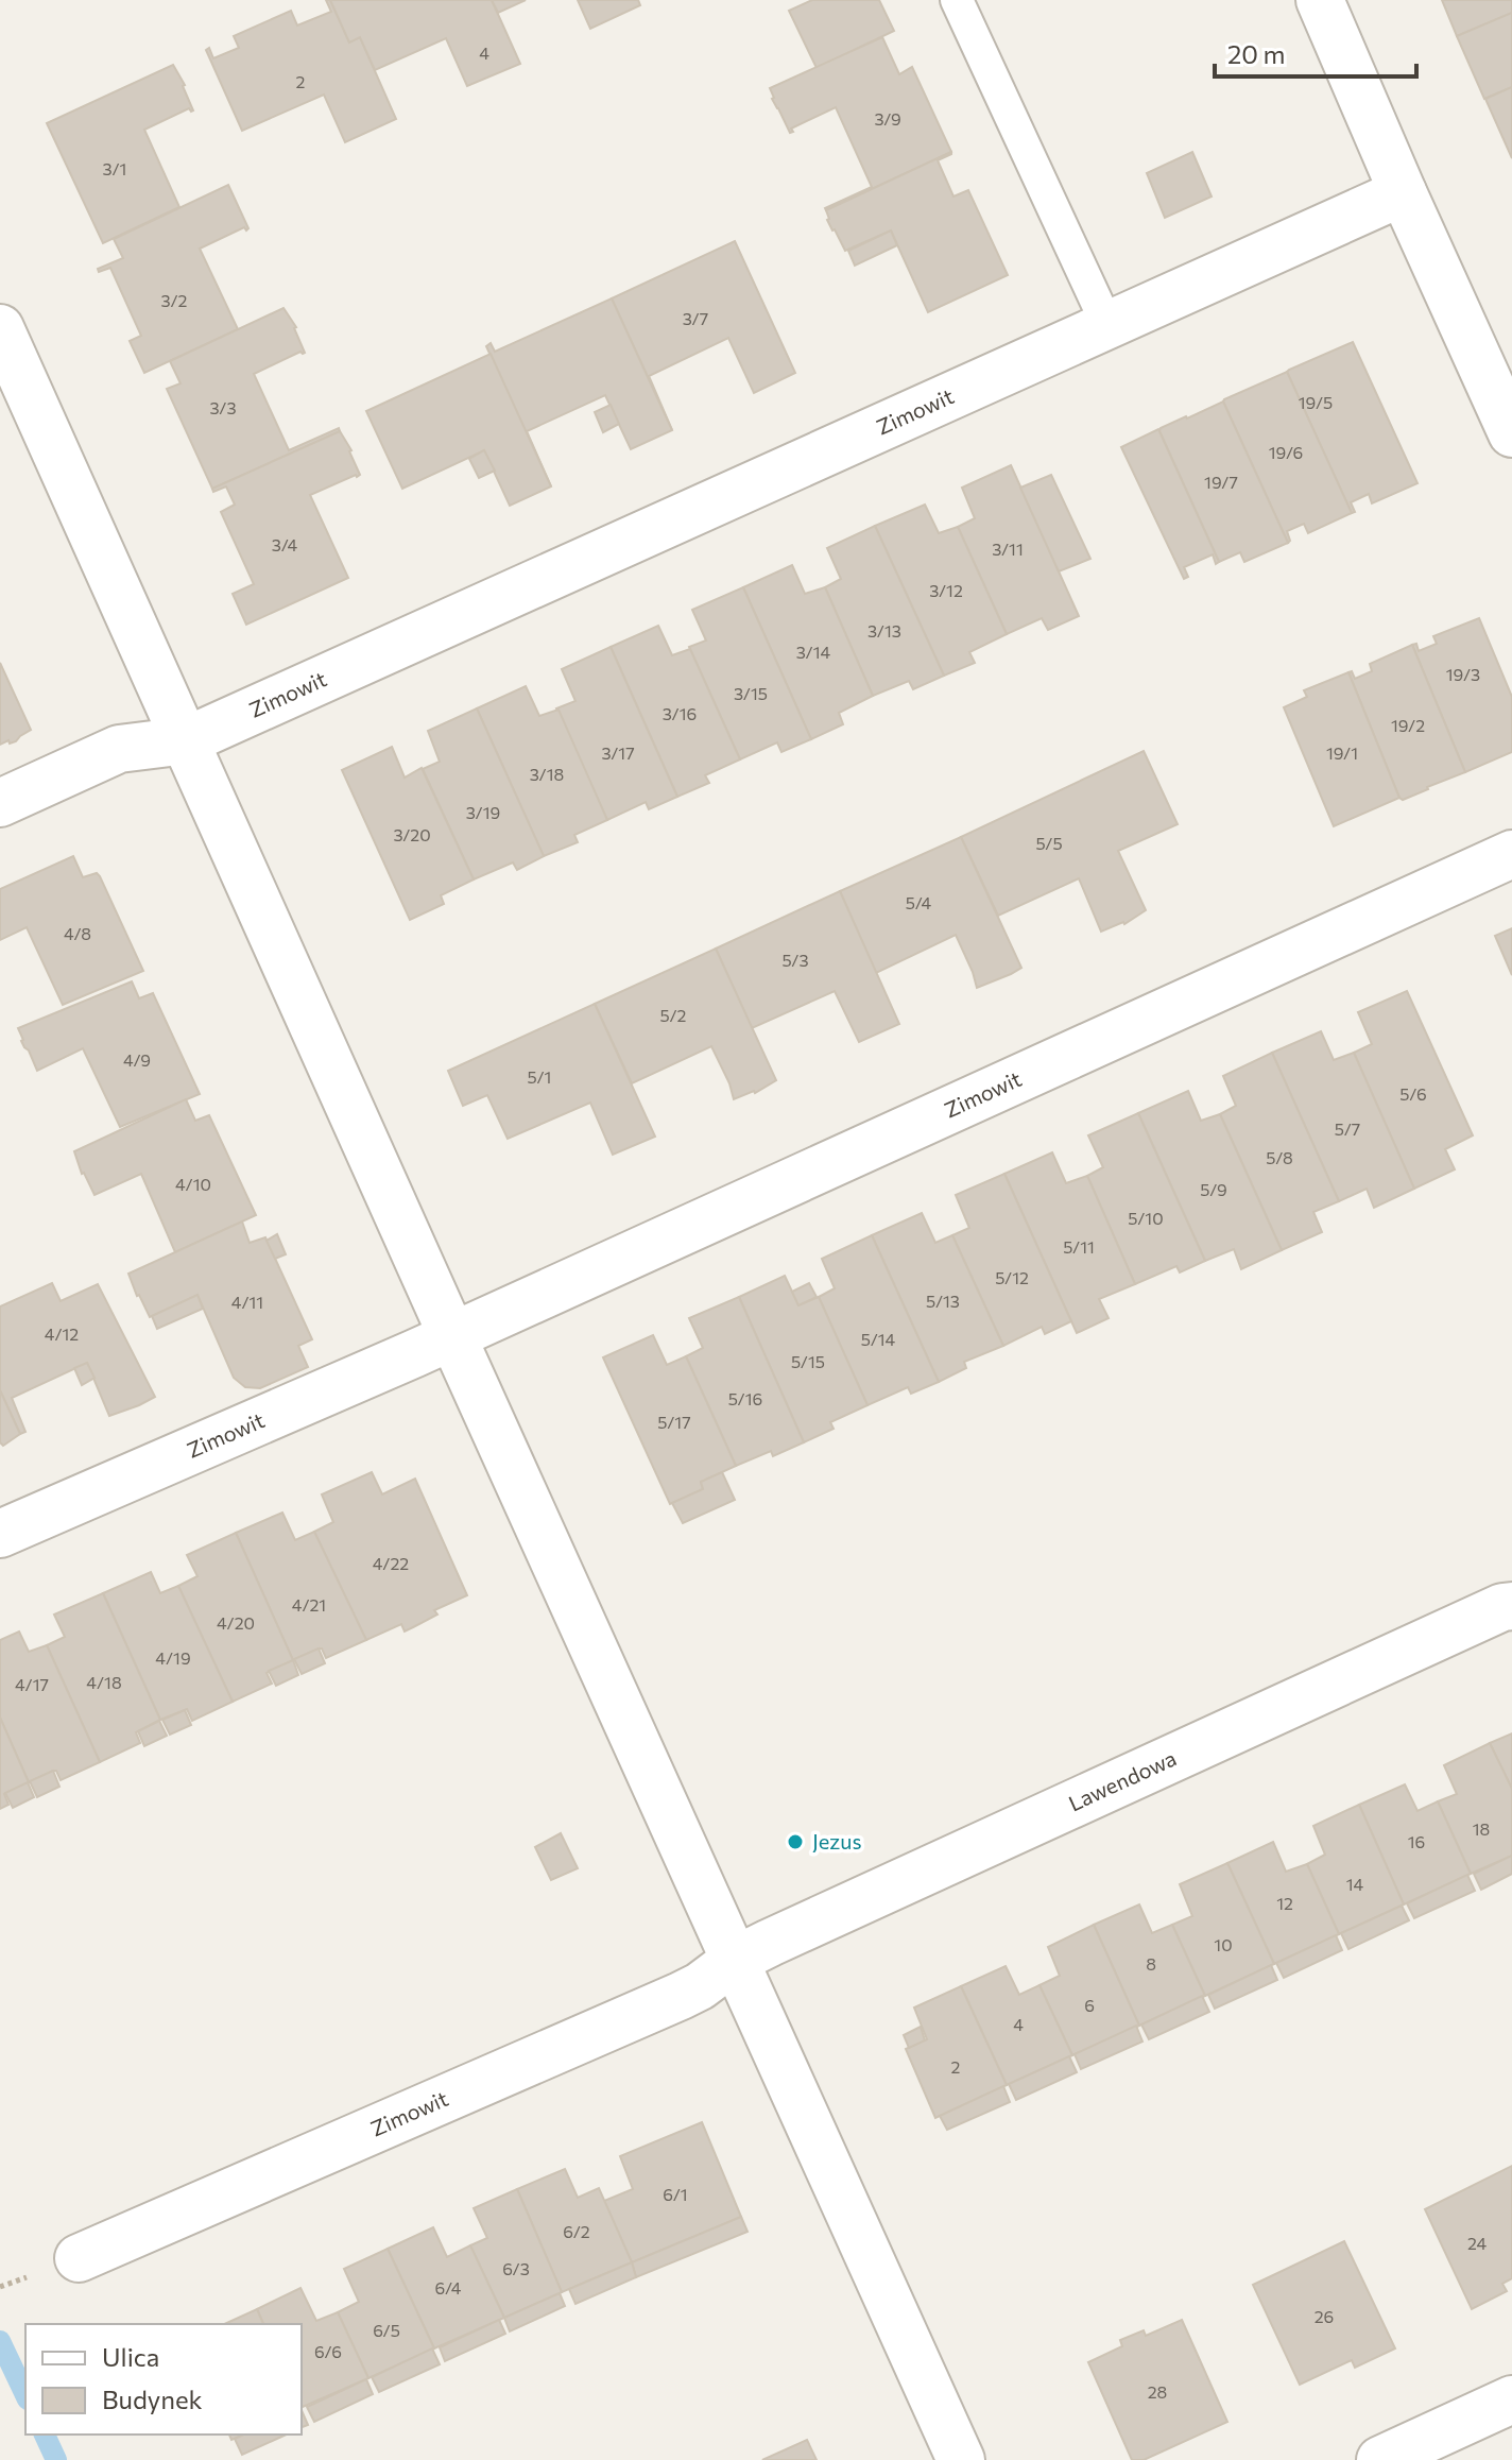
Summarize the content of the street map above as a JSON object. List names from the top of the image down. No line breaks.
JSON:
{"streets":{"street":["Zimowit","Lawendowa"]},"crossings":[["Zimowit","Lawendowa"]],"places":["Jezus"],"house_numbers":["4","2","3/9","3/1","3/2","3/7","19/5","3/3","19/6","19/7","3/4","3/11","3/12","3/13","3/14","19/3","3/15","3/16","19/2","3/17","19/1","3/18","3/19","3/20","5/5","5/4","4/8","5/3","5/2","4/9","5/1","5/6","5/7","5/8","4/10","5/9","5/10","5/11","5/12","5/13","4/11","4/12","5/14","5/15","5/16","5/17","4/22","4/21","4/20","4/19","4/18","4/17","18","16","14","12","10","8","6","4","2","6/1","6/2","24","6/3","6/4","26","6/5","6/6","28"],"legend":["Ulica","Budynek"],"scale_bar":"20 m"}
